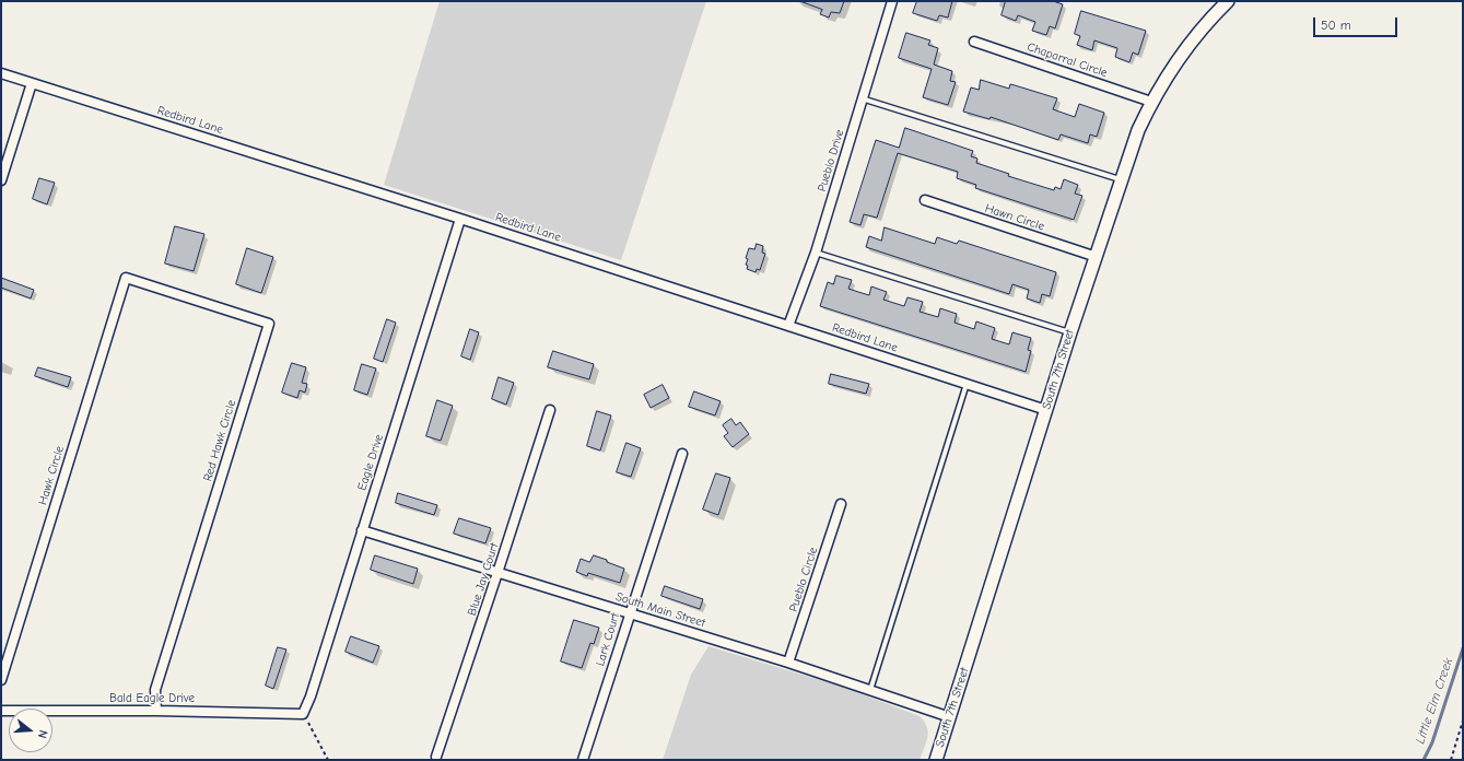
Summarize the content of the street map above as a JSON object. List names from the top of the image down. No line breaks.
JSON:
{"streets":{"main road":["South 7th Street"],"street":["Chaparral Circle","Redbird Lane","Pueblo Drive","Hawn Circle","Red Hawk Circle","Eagle Drive","Hawk Circle","Blue Jay Court","Pueblo Circle","South Main Street","Lark Court","Bald Eagle Drive"]},"crossings":[["Chaparral Circle","South 7th Street"],["Redbird Lane","Pueblo Drive"],["Redbird Lane","South 7th Street"],["Redbird Lane","Eagle Drive"],["Hawn Circle","South 7th Street"],["South 7th Street","South Main Street"],["Red Hawk Circle","Hawk Circle"],["Red Hawk Circle","Bald Eagle Drive"],["Eagle Drive","South Main Street"],["Eagle Drive","Bald Eagle Drive"],["Blue Jay Court","South Main Street"],["Pueblo Circle","South Main Street"],["South Main Street","Lark Court"]],"water":["Little Elm Creek"],"scale_bar":"50 m","north":"right"}
